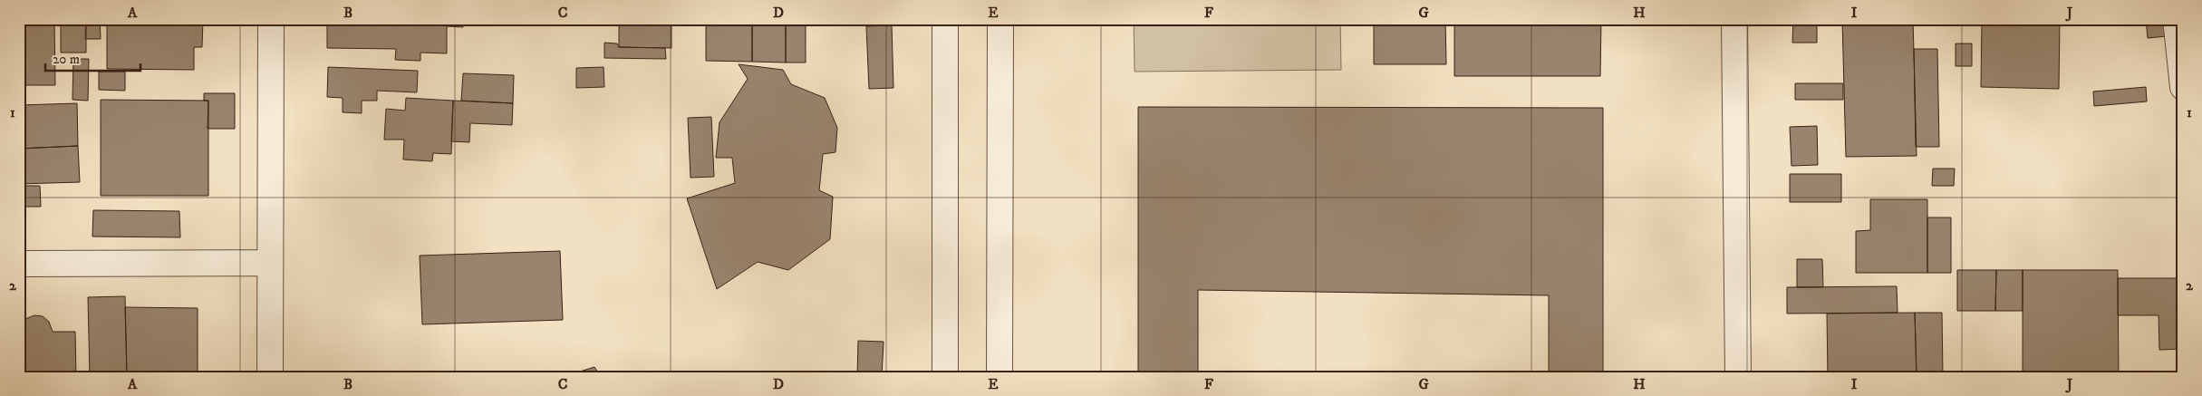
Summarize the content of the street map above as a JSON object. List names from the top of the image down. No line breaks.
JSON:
{"scale_bar":"20 m","grid":{"columns":["A","B","C","D","E","F","G","H","I","J"],"rows":["1","2"]}}
